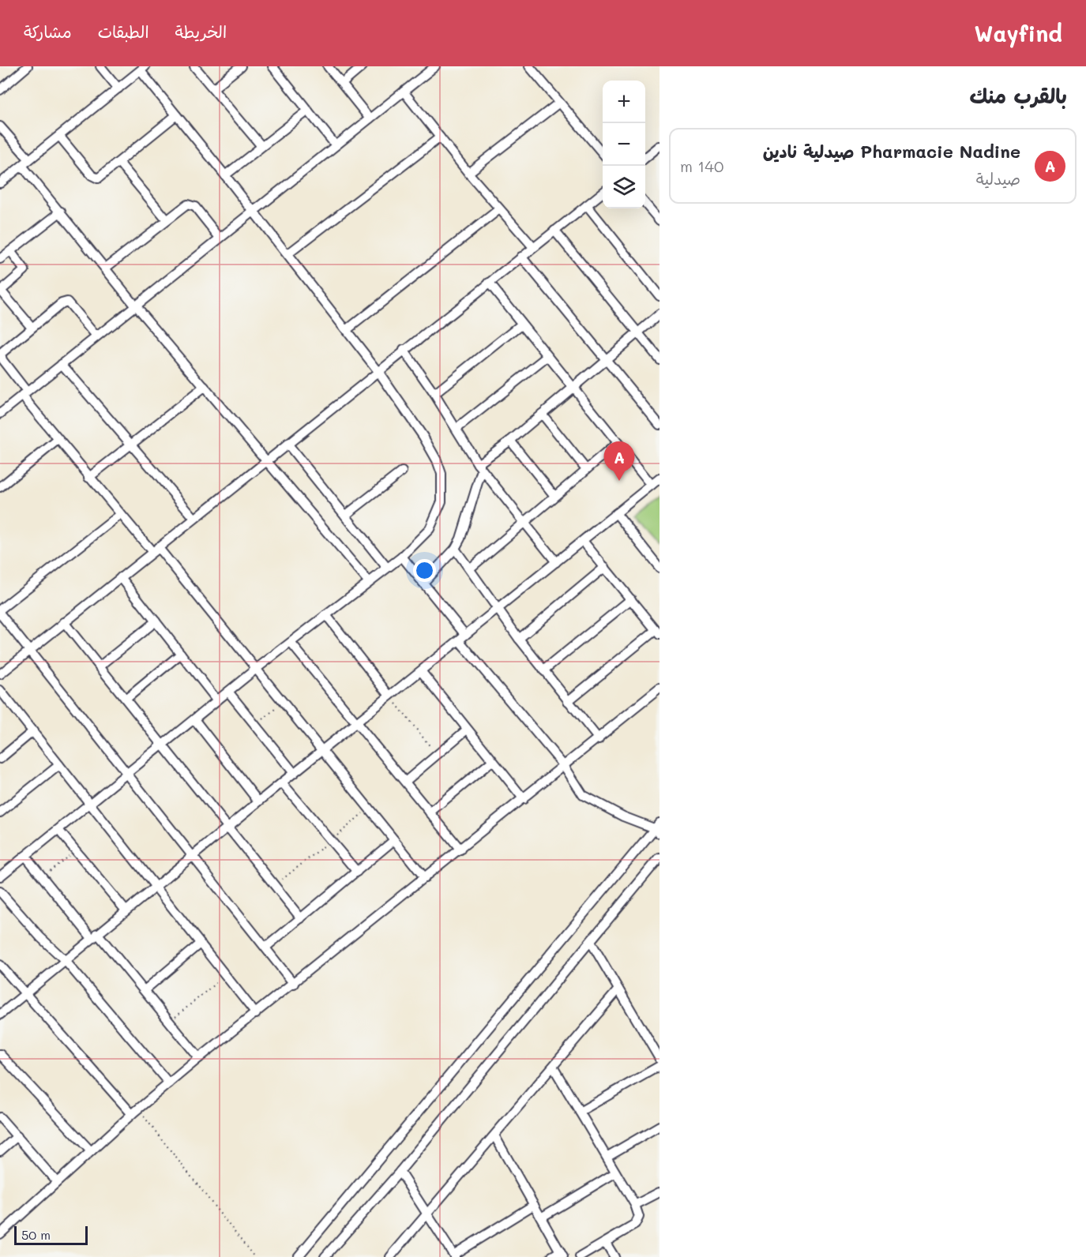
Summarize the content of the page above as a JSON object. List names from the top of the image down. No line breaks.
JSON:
{"scale_bar":"50 m","page":{"header":"Wayfind","nav":["الخريطة","الطبقات","مشاركة"],"heading":"بالقرب منك","map_buttons":["+","−"],"list":[{"mark":"A","name":"Pharmacie Nadine صيدلية نادين","note":"صيدلية","value":"140 m"}],"pins":"A","scale":"50 m"}}
